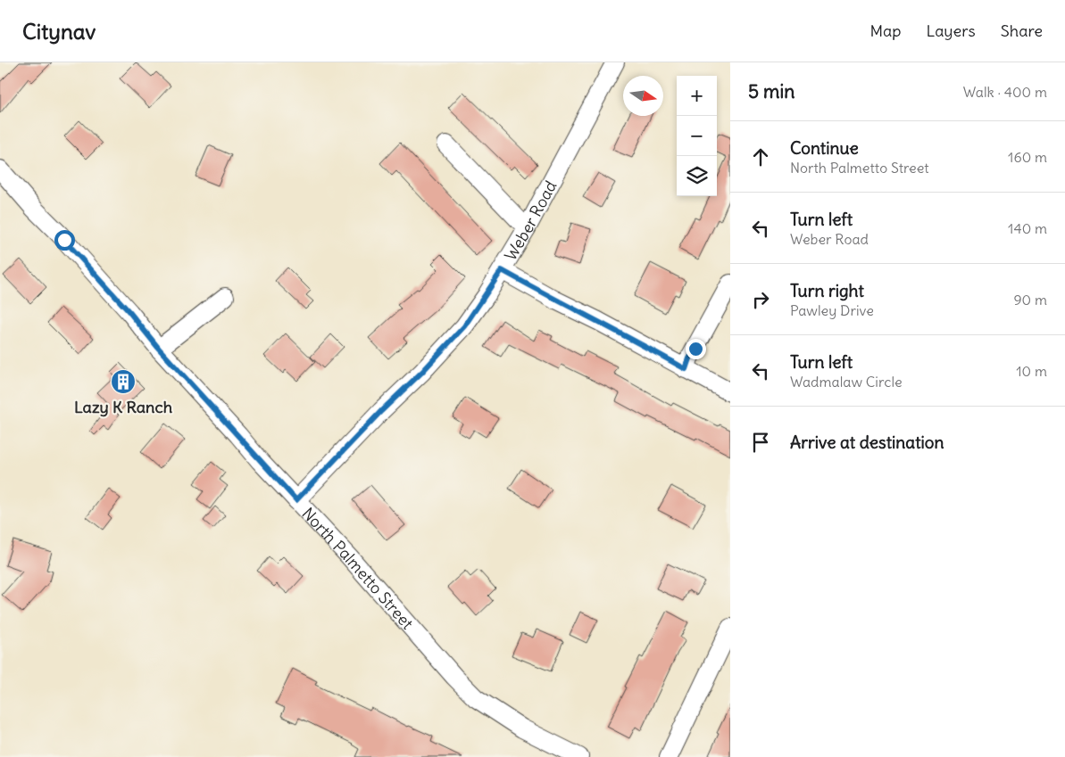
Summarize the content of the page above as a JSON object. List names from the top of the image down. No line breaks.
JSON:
{"streets":{"street":["Weber Road","North Palmetto Street"]},"crossings":[["Weber Road","North Palmetto Street"]],"places":{"building":["Lazy K Ranch"]},"north":"right","page":{"header":"Citynav","nav":["Map","Layers","Share"],"heading":["5 min","Walk · 400 m"],"map_buttons":["+","−"],"list":[["Continue","North Palmetto Street","160 m"],["Turn left","Weber Road","140 m"],["Turn right","Pawley Drive","90 m"],["Turn left","Wadmalaw Circle","10 m"],"Arrive at destination"]}}
